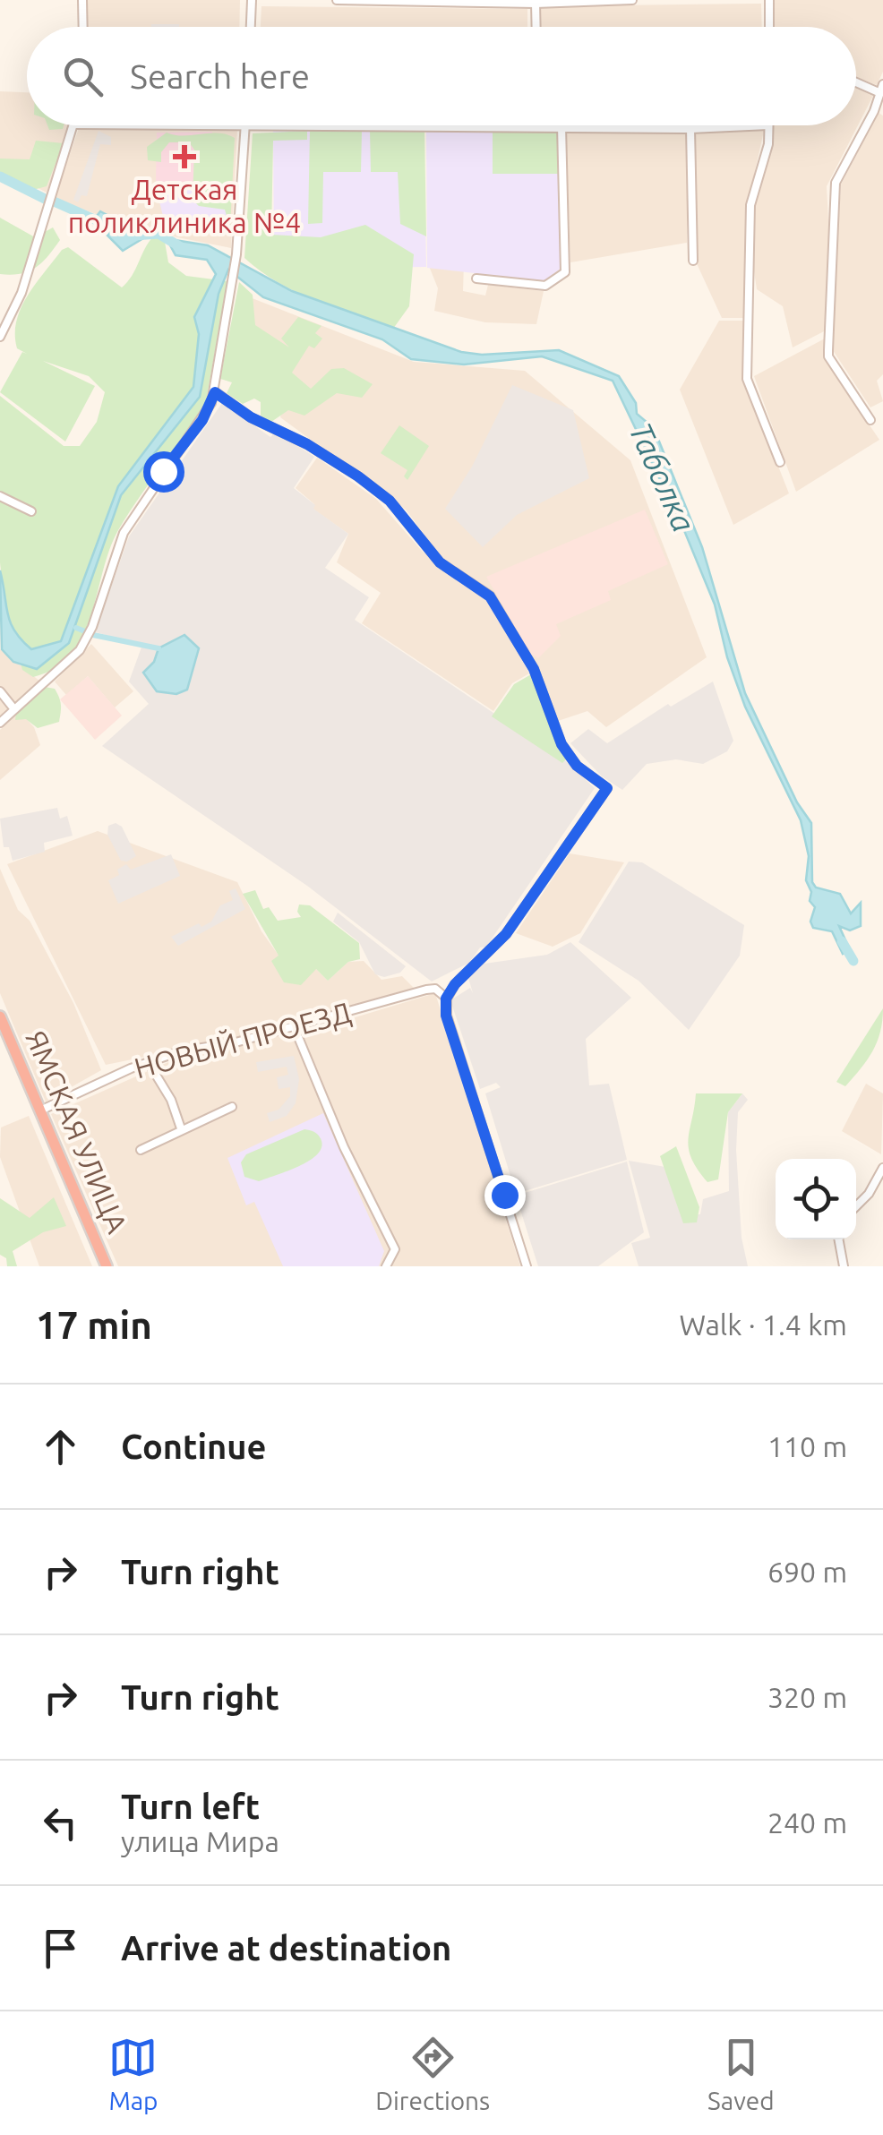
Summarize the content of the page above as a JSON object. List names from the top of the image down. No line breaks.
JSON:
{"streets":{"highway":["ЯМСКАЯ УЛИЦА"],"street":["НОВЫЙ ПРОЕЗД"]},"crossings":[["НОВЫЙ ПРОЕЗД","ЯМСКАЯ УЛИЦА"]],"water":["Таболка"],"places":{"health":["Детская поликлиника №4"]},"page":{"search":"Search here","heading":["17 min","Walk · 1.4 km"],"list":[["Continue","110 m"],["Turn right","690 m"],["Turn right","320 m"],["Turn left","улица Мира","240 m"],"Arrive at destination"],"nav":["Map","Directions","Saved"]}}
